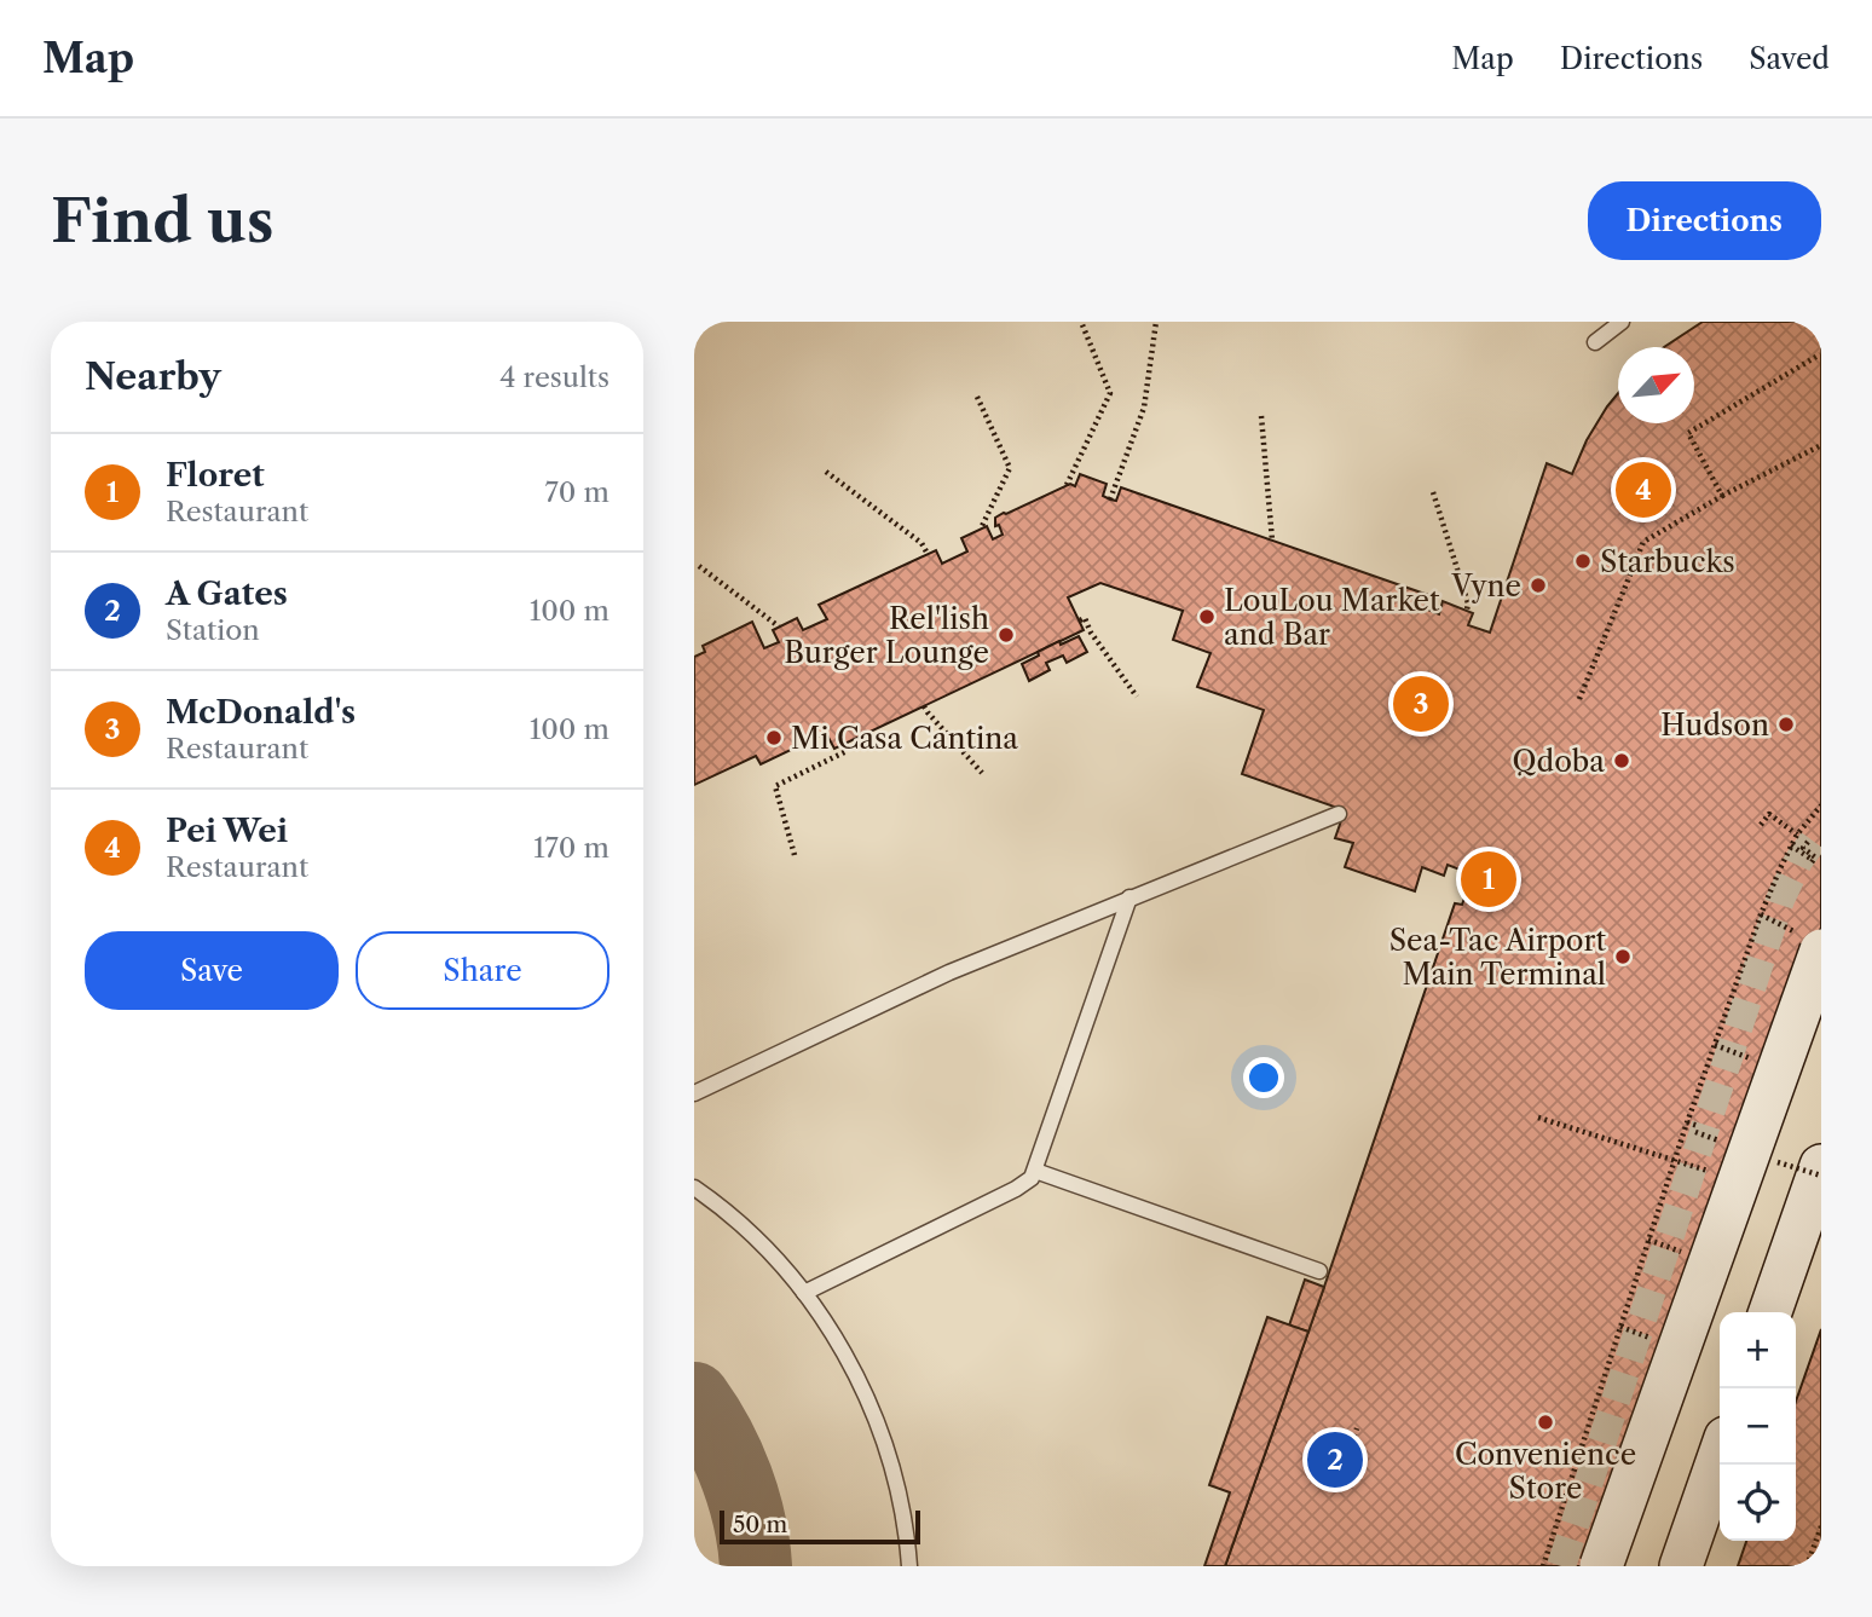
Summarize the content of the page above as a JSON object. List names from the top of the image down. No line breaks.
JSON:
{"places":["Starbucks","Vyne","LouLou Market and Bar","Rel'lish Burger Lounge","Hudson","Mi Casa Cantina","Qdoba","Sea-Tac Airport Main Terminal","Convenience Store"],"scale_bar":"50 m","north":"top right","page":{"header":"Map","nav":["Map","Directions","Saved"],"buttons":["Directions",["Save","Share"]],"title":"Find us","heading":["Nearby","4 results"],"list":[{"mark":"1","name":"Floret","note":"Restaurant","value":"70 m"},{"mark":"2","name":"A Gates","note":"Station","value":"100 m"},{"mark":"3","name":"McDonald's","note":"Restaurant","value":"100 m"},{"mark":"4","name":"Pei Wei","note":"Restaurant","value":"170 m"}],"pins":["4","3","1","2"],"map_buttons":["+","−"],"scale":"50 m"}}
